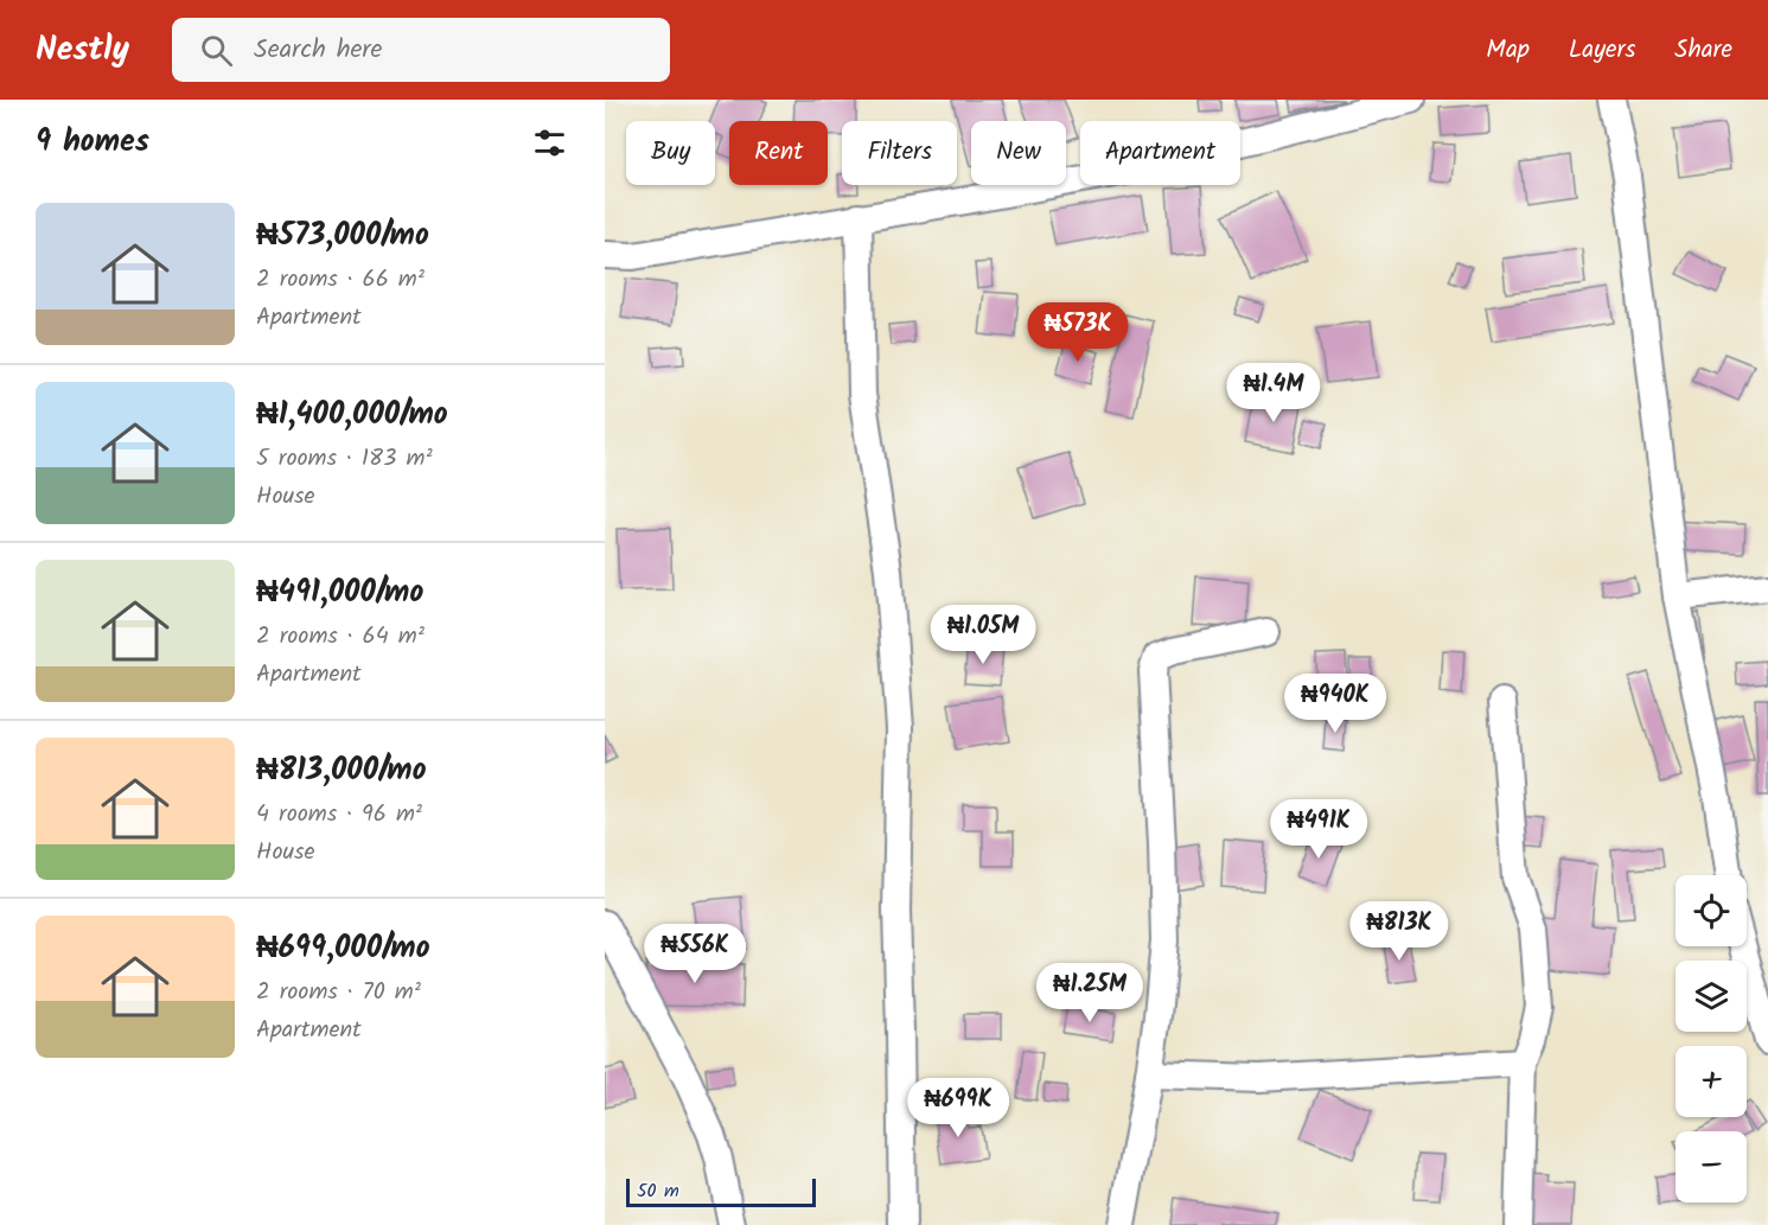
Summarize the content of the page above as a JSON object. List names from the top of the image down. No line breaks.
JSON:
{"scale_bar":"50 m","page":{"header":"Nestly","search":"Search here","nav":["Map","Layers","Share"],"heading":"9 homes","chip":["Buy","Rent","Filters","New","Apartment"],"list":[{"name":"₦573,000/mo","note":"2 rooms · 66 m² · Apartment"},{"name":"₦1,400,000/mo","note":"5 rooms · 183 m² · House"},{"name":"₦491,000/mo","note":"2 rooms · 64 m² · Apartment"},{"name":"₦813,000/mo","note":"4 rooms · 96 m² · House"},{"name":"₦699,000/mo","note":"2 rooms · 70 m² · Apartment"}],"price":["₦573K","₦1.4M","₦1.05M","₦940K","₦491K","₦813K","₦556K","₦1.25M","₦699K"],"map_buttons":["+","−"],"scale":"50 m"}}
